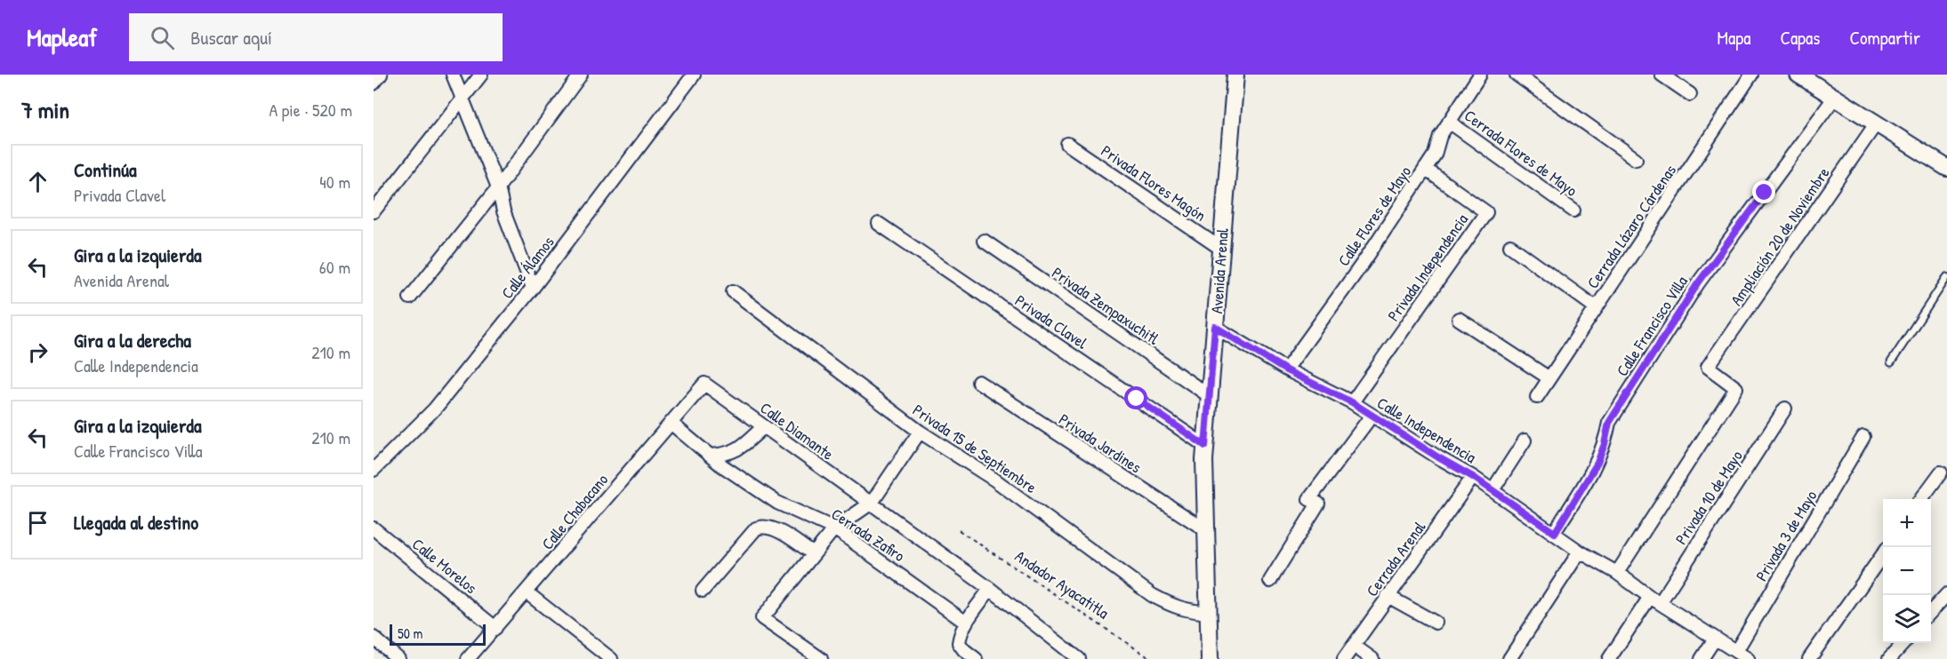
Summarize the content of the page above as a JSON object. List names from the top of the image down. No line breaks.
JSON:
{"streets":{"main road":["Avenida Arenal"],"street":["Cerrada Flores de Mayo","Privada Flores Magón","Calle Flores de Mayo","Cerrada Lázaro Cárdenas","Ampliación 20 de Noviembre","Calle Álamos","Privada Independencia","Privada Zempaxuchitl","Privada Clavel","Calle Francisco Villa","Calle Independencia","Calle Diamante","Privada Jardines","Privada 15 de Septiembre","Privada 10 de Mayo","Calle Chabacano","Cerrada Zafiro","Privada 3 de Mayo","Cerrada Arenal","Calle Morelos"],"path":["Andador Ayacatitla"]},"crossings":[["Cerrada Flores de Mayo","Calle Flores de Mayo"],["Privada Flores Magón","Avenida Arenal"],["Calle Flores de Mayo","Privada Independencia"],["Calle Flores de Mayo","Calle Independencia"],["Ampliación 20 de Noviembre","Calle Independencia"],["Privada Independencia","Calle Independencia"],["Avenida Arenal","Privada Zempaxuchitl"],["Avenida Arenal","Privada Clavel"],["Avenida Arenal","Calle Independencia"],["Avenida Arenal","Privada Jardines"],["Avenida Arenal","Privada 15 de Septiembre"],["Calle Francisco Villa","Calle Independencia"],["Calle Independencia","Privada 10 de Mayo"],["Calle Independencia","Privada 3 de Mayo"],["Calle Independencia","Cerrada Arenal"],["Calle Diamante","Calle Chabacano"],["Calle Chabacano","Cerrada Zafiro"],["Calle Chabacano","Calle Morelos"]],"scale_bar":"50 m","page":{"header":"Mapleaf","search":"Buscar aquí","nav":["Mapa","Capas","Compartir"],"heading":["7 min","A pie · 520 m"],"list":[["Continúa","Privada Clavel","40 m"],["Gira a la izquierda","Avenida Arenal","60 m"],["Gira a la derecha","Calle Independencia","210 m"],["Gira a la izquierda","Calle Francisco Villa","210 m"],"Llegada al destino"],"map_buttons":["+","−"],"scale":"50 m"}}
